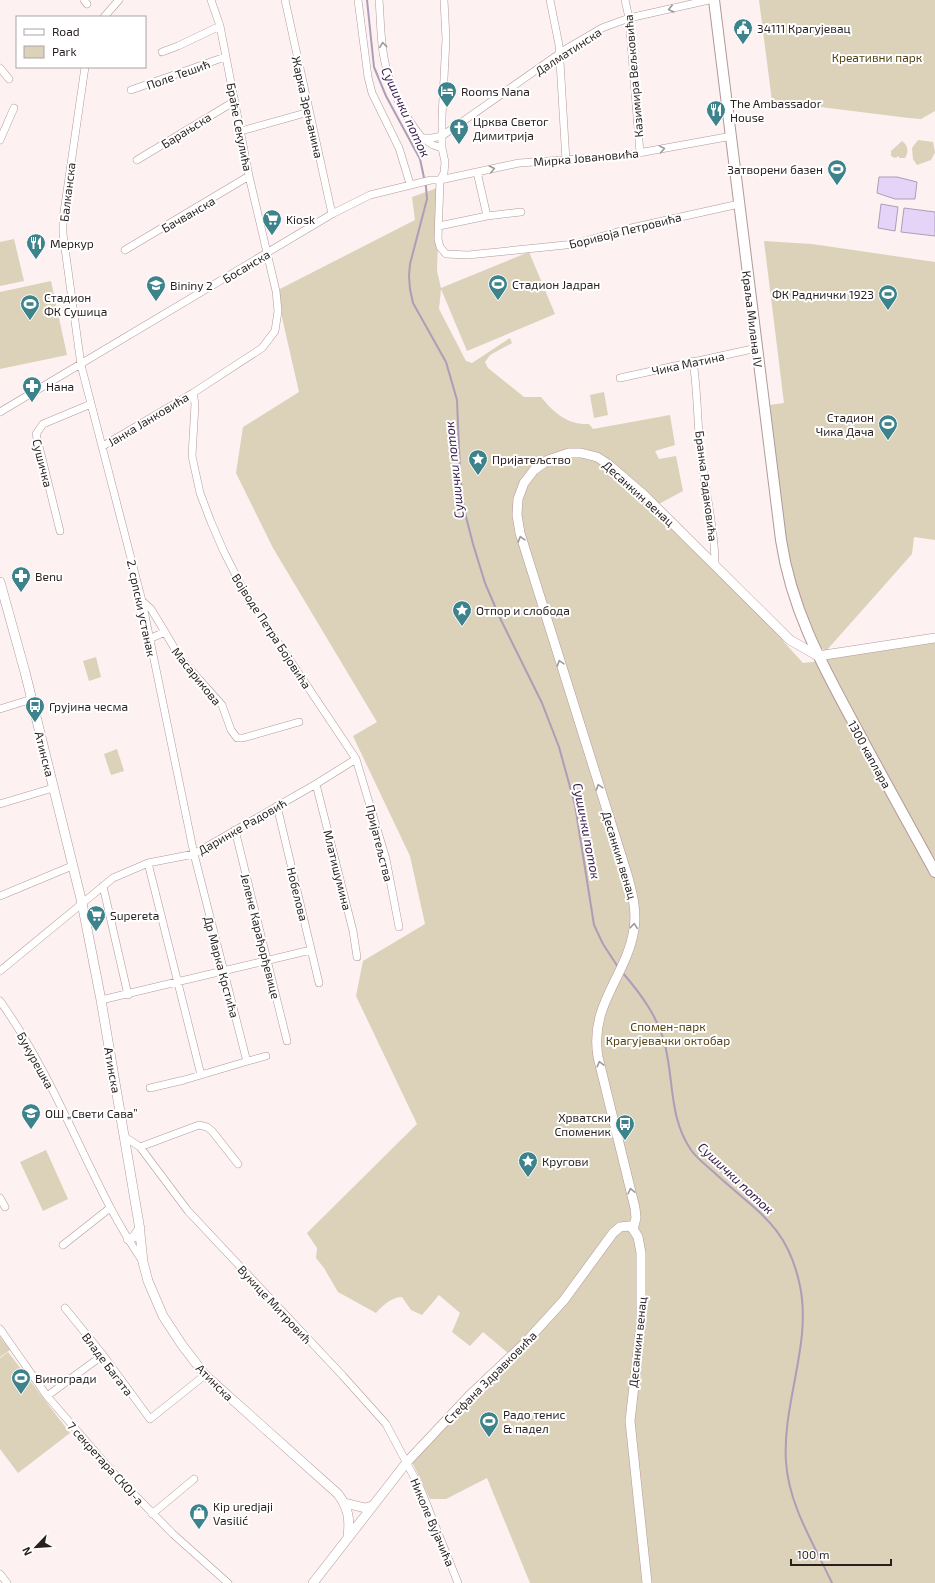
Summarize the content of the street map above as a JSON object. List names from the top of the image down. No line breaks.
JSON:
{"streets":{"main road":["Краља Милана IV","1300 каплара"],"street":["Далматинска","Поле Тешић","Казимира Вељковића","Жарка Зрењанина","Браће Секулића","Барањска","Мирка Јовановића","Балканска","Бачванска","Боривоја Петровића","Босанска","Чика Матина","Јанка Јанковића","Сушичка","Бранка Радаковића","Десанкин венац","2. српски устанак","Војводе Петра Бојовића","Масарикова","Атинска","Даринке Радовић","Пријатељства","Млатишумина","Нобелова","Јелене Карађорђевице","Др Марка Крстића","Букурешка","Вукице Митровић","Владе Багата","Стефана Здравковића","7 секретара СКОЈ-а","Николе Вујачића"]},"crossings":[["Далматинска","Казимира Вељковића"],["Поле Тешић","Браће Секулића"],["Казимира Вељковића","Мирка Јовановића"],["Жарка Зрењанина","Босанска"],["Браће Секулића","Барањска"],["Браће Секулића","Бачванска"],["Браће Секулића","Босанска"],["Мирка Јовановића","Босанска"],["Мирка Јовановића","Краља Милана IV"],["Балканска","Босанска"],["Балканска","2. српски устанак"],["Боривоја Петровића","Краља Милана IV"],["Босанска","2. српски устанак"],["Краља Милана IV","Чика Матина"],["Краља Милана IV","1300 каплара"],["Чика Матина","Бранка Радаковића"],["Јанка Јанковића","2. српски устанак"],["Јанка Јанковића","Војводе Петра Бојовића"],["Сушичка","2. српски устанак"],["Бранка Радаковића","Десанкин венац"],["Десанкин венац","1300 каплара"],["Десанкин венац","Стефана Здравковића"],["2. српски устанак","Масарикова"],["2. српски устанак","Даринке Радовић"],["2. српски устанак","Др Марка Крстића"],["Војводе Петра Бојовића","Даринке Радовић"],["Војводе Петра Бојовића","Пријатељства"],["Атинска","Даринке Радовић"],["Атинска","Букурешка"],["Атинска","Вукице Митровић"],["Атинска","Владе Багата"],["Атинска","Стефана Здравковића"],["Даринке Радовић","Пријатељства"],["Даринке Радовић","Млатишумина"],["Даринке Радовић","Нобелова"],["Даринке Радовић","Јелене Карађорђевице"],["Даринке Радовић","Др Марка Крстића"],["Вукице Митровић","Стефана Здравковића"],["Вукице Митровић","Николе Вујачића"],["Стефана Здравковића","Николе Вујачића"]],"one_way":["Мирка Јовановића"],"water":["Сушички поток"],"parks":["Креативни парк","Спомен-парк Крагујевачки октобар"],"places":{"public building":["34111 Крагујевац"],"hotel":["Rooms Nana"],"restaurant":["The Ambassador House","Меркур"],"church":["Црква Светог Димитрија"],"sports":["Затворени базен","Стадион Јадран","ФК Раднички 1923","Стадион ФК Сушица","Стадион Чика Дача","Виногради","Радо тенис & падел"],"supermarket":["Kiosk","Supereta"],"school or university":["Bininy 2","ОШ „Свети Сава”"],"pharmacy":["Нана","Benu"],"place":["Пријатељство","Отпор и слобода","Кругови"],"bus stop":["Грујина чесма","Хрватски Споменик"],"shop":["Kip uredjaji Vasilić"]},"legend":["Road","Park"],"scale_bar":"100 m","north":"bottom left"}
